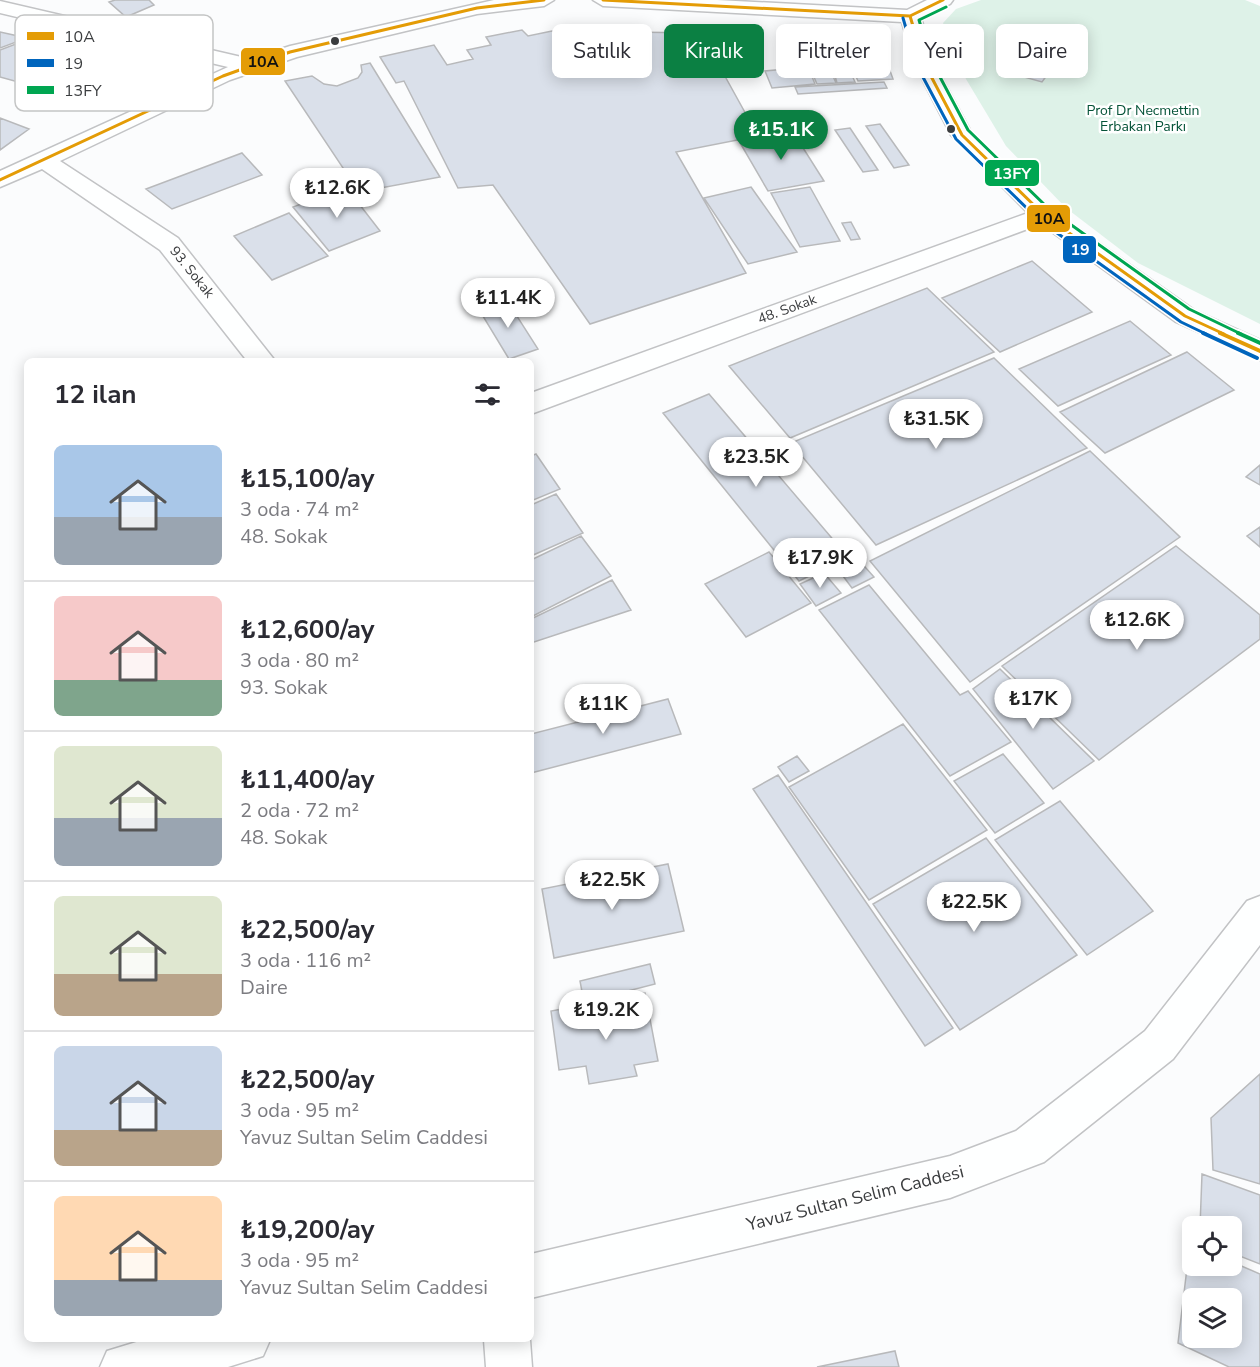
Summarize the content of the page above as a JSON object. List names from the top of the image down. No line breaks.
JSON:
{"streets":{"street":["93. Sokak","48. Sokak","Yavuz Sultan Selim Caddesi"]},"parks":["Prof Dr Necmettin Erbakan Parkı"],"lines":["transit line 10A","transit line 13FY","transit line 19"],"legend":["10A","19","13FY"],"page":{"chip":["Satılık","Kiralık","Filtreler","Yeni","Daire"],"price":["₺15.1K","₺12.6K","₺11.4K","₺31.5K","₺23.5K","₺17.9K","₺12.6K","₺17K","₺11K","₺22.5K","₺22.5K","₺19.2K"],"heading":"12 ilan","list":[{"name":"₺15,100/ay","note":"3 oda · 74 m² · 48. Sokak"},{"name":"₺12,600/ay","note":"3 oda · 80 m² · 93. Sokak"},{"name":"₺11,400/ay","note":"2 oda · 72 m² · 48. Sokak"},{"name":"₺22,500/ay","note":"3 oda · 116 m² · Daire"},{"name":"₺22,500/ay","note":"3 oda · 95 m² · Yavuz Sultan Selim Caddesi"},{"name":"₺19,200/ay","note":"3 oda · 95 m² · Yavuz Sultan Selim Caddesi"}]}}
